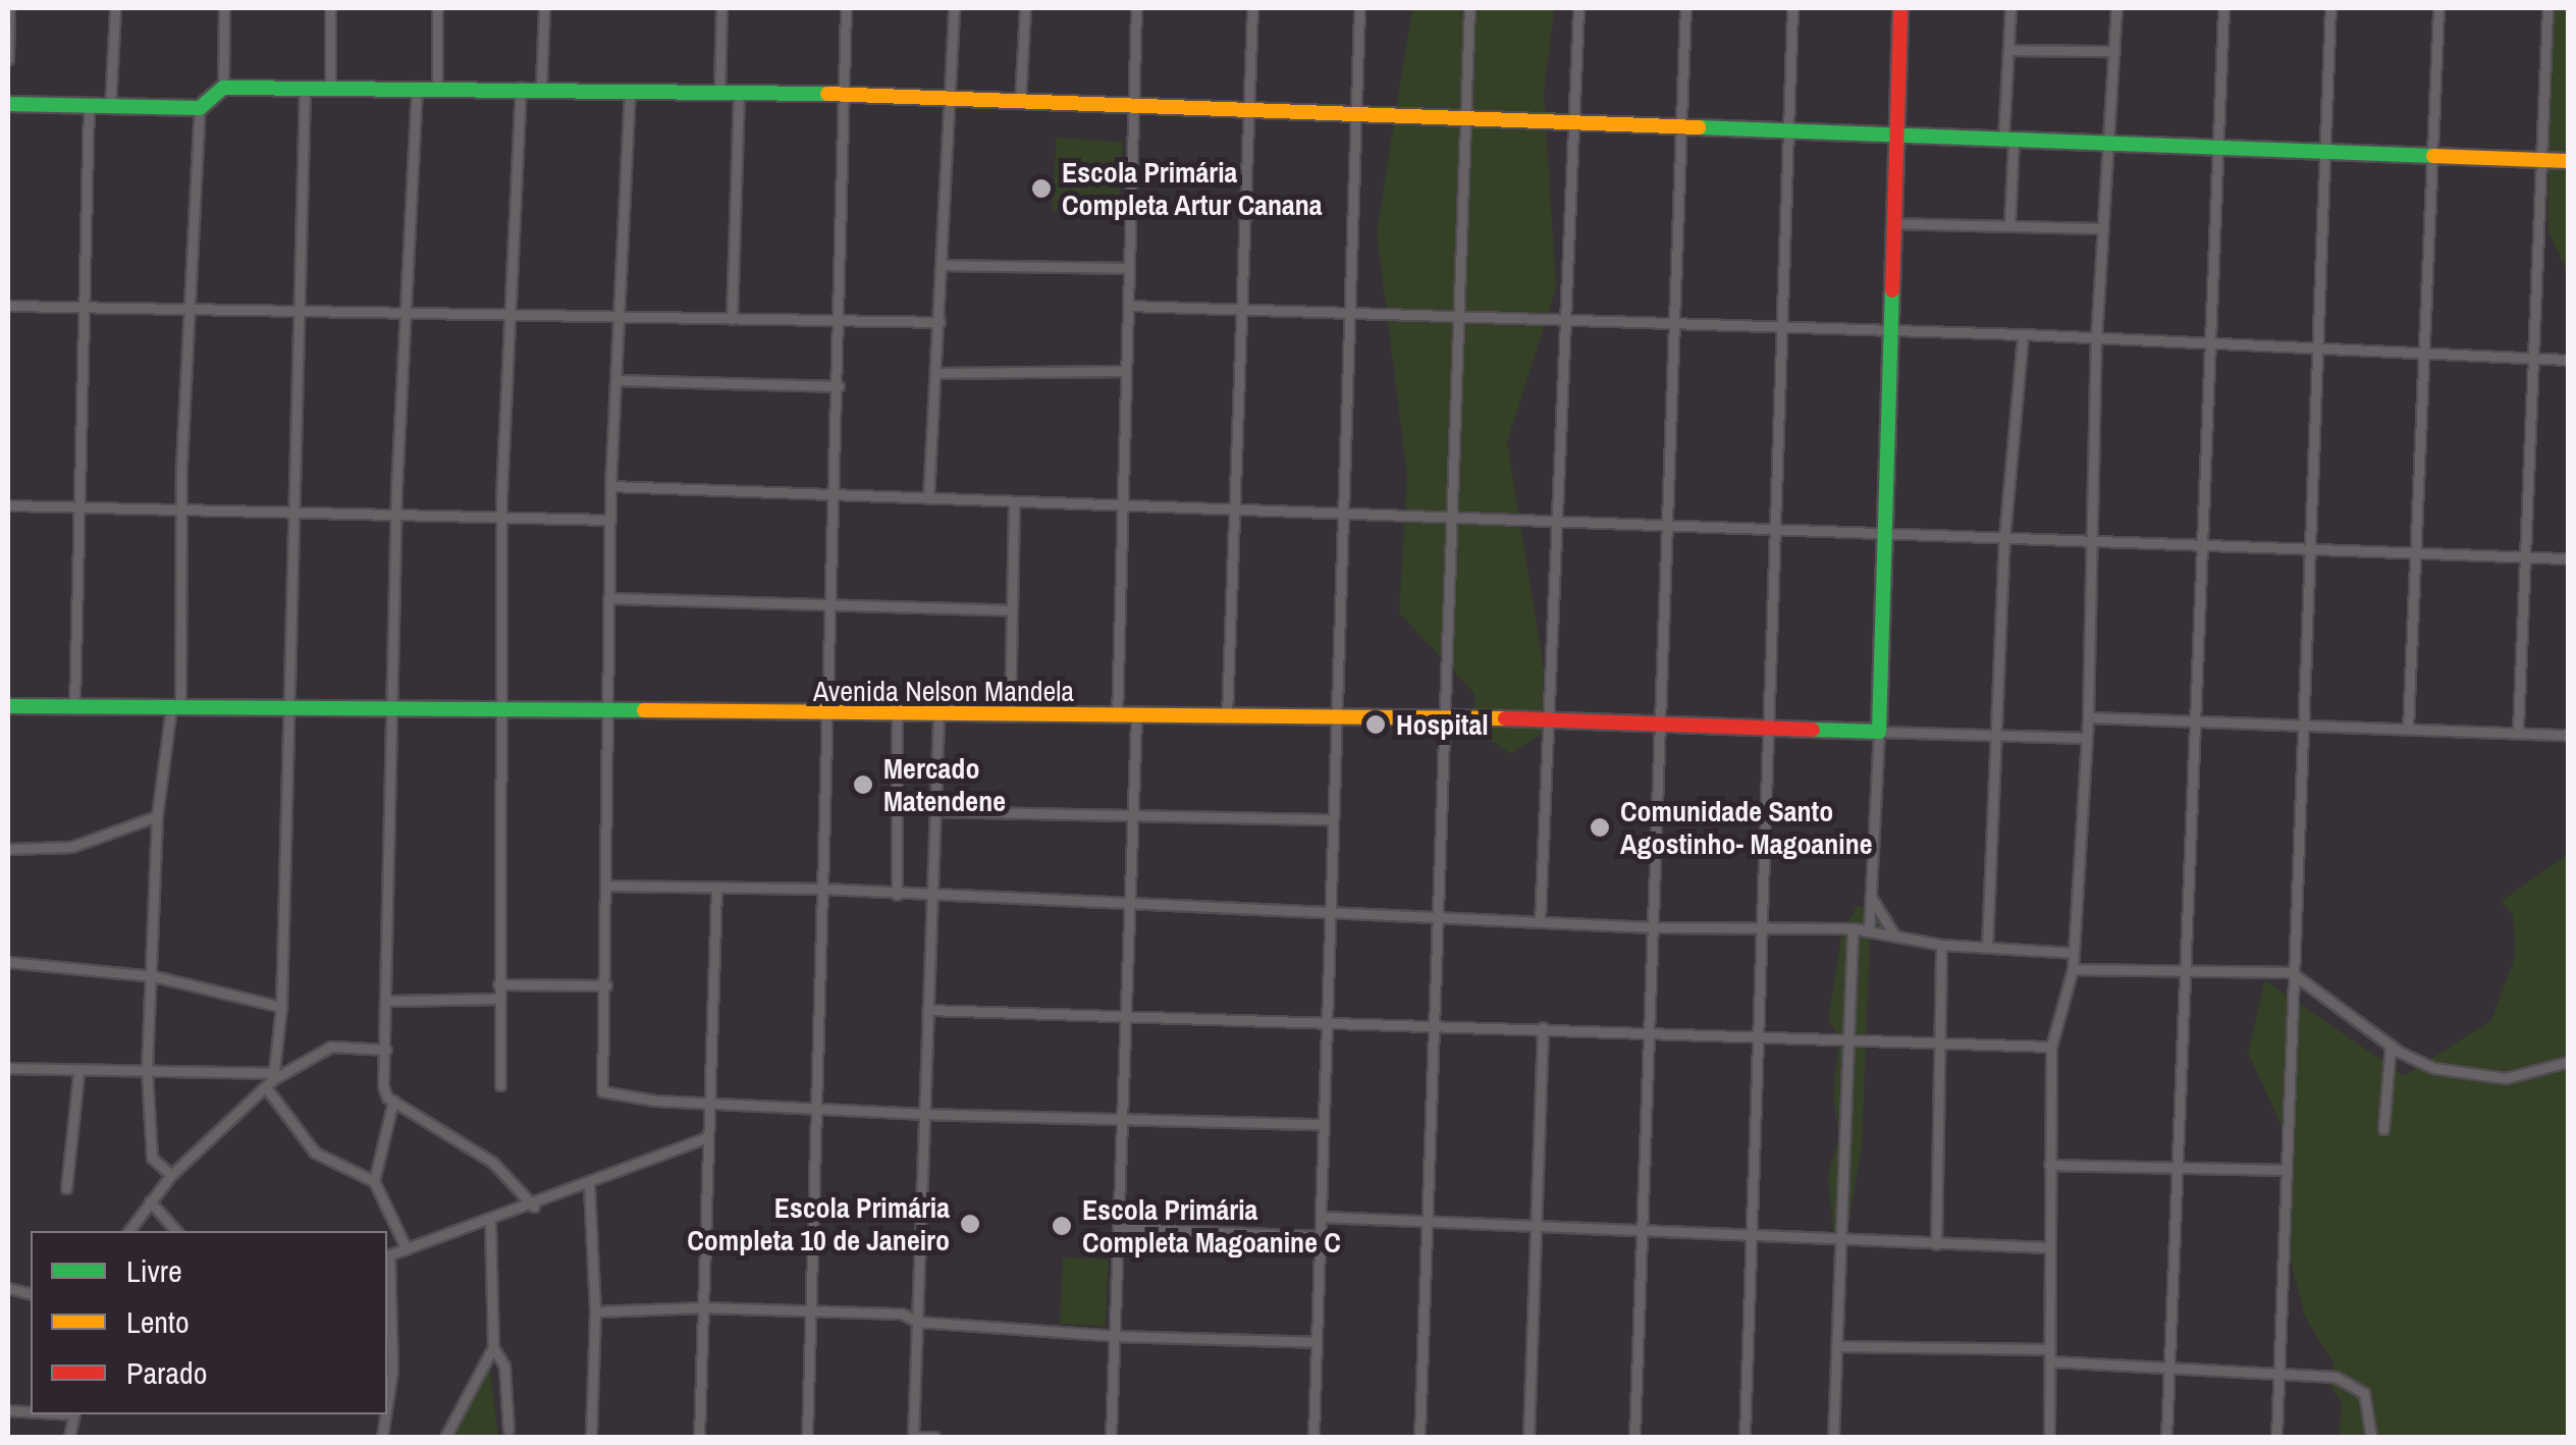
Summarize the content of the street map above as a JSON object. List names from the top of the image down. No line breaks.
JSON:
{"streets":{"street":["Avenida Nelson Mandela"]},"places":["Escola Primária Completa Artur Canana","Hospital","Mercado Matendene","Comunidade Santo Agostinho- Magoanine","Escola Primária Completa 10 de Janeiro","Escola Primária Completa Magoanine C"],"legend":["Livre","Lento","Parado"]}
